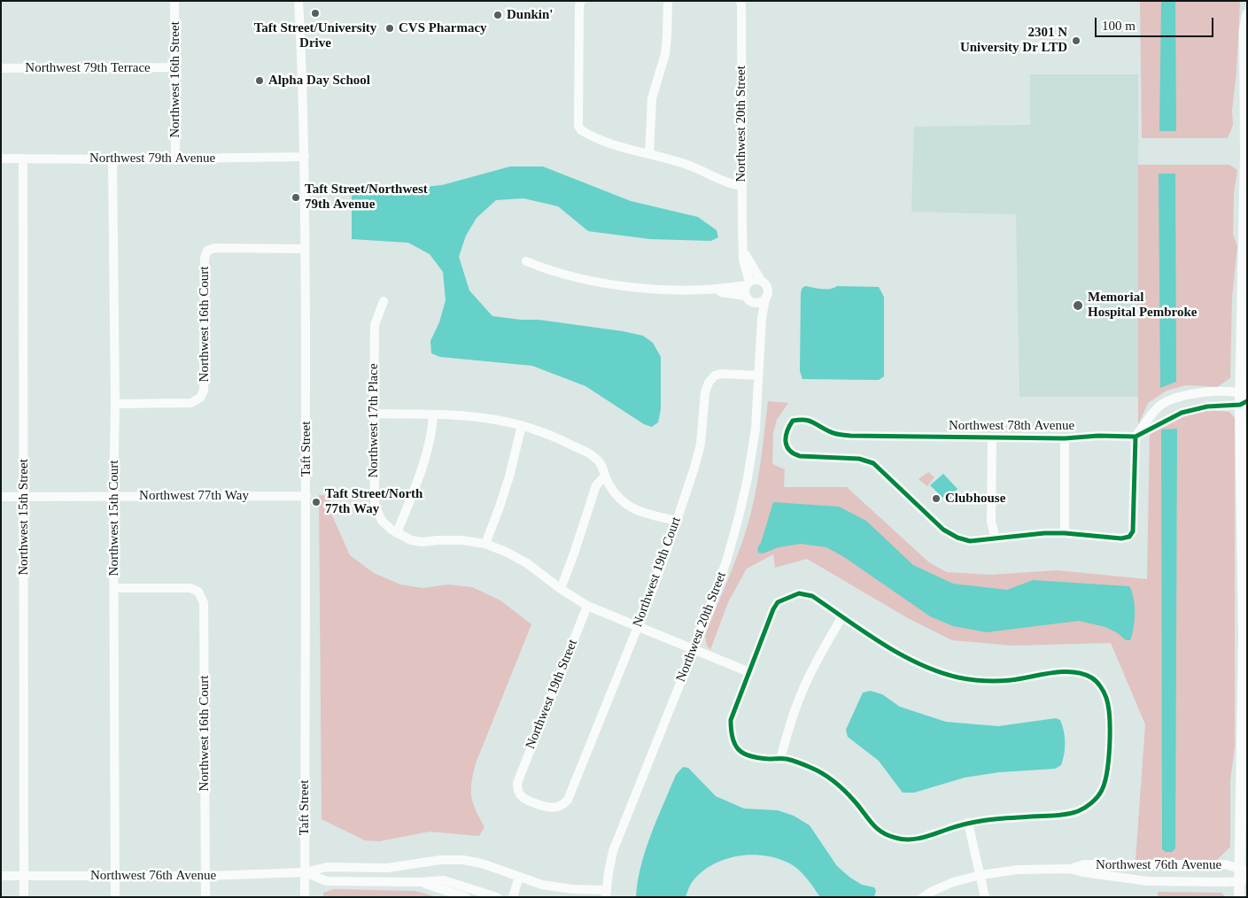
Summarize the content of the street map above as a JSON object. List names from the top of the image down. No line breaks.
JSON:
{"streets":{"street":["Northwest 79th Terrace","Northwest 16th Street","Northwest 20th Street","Northwest 79th Avenue","Northwest 16th Court","Northwest 17th Place","Northwest 78th Avenue","Taft Street","Northwest 77th Way","Northwest 15th Street","Northwest 15th Court","Northwest 19th Court","Northwest 19th Street","Northwest 76th Avenue"]},"crossings":[["Northwest 79th Terrace","Northwest 16th Street"],["Northwest 16th Street","Northwest 79th Avenue"],["Northwest 20th Street","Northwest 19th Court"],["Northwest 20th Street","Northwest 76th Avenue"],["Northwest 79th Avenue","Taft Street"],["Northwest 79th Avenue","Northwest 15th Street"],["Northwest 79th Avenue","Northwest 15th Court"],["Northwest 16th Court","Taft Street"],["Northwest 16th Court","Northwest 15th Court"],["Northwest 16th Court","Northwest 76th Avenue"],["Taft Street","Northwest 77th Way"],["Taft Street","Northwest 76th Avenue"],["Northwest 77th Way","Northwest 15th Street"],["Northwest 77th Way","Northwest 15th Court"],["Northwest 15th Street","Northwest 76th Avenue"],["Northwest 15th Court","Northwest 76th Avenue"],["Northwest 19th Court","Northwest 19th Street"]],"places":["Taft Street/University Drive","Dunkin'","CVS Pharmacy","2301 N University Dr LTD","Alpha Day School","Taft Street/Northwest 79th Avenue","Memorial Hospital Pembroke","Clubhouse","Taft Street/North 77th Way"],"scale_bar":"100 m"}
